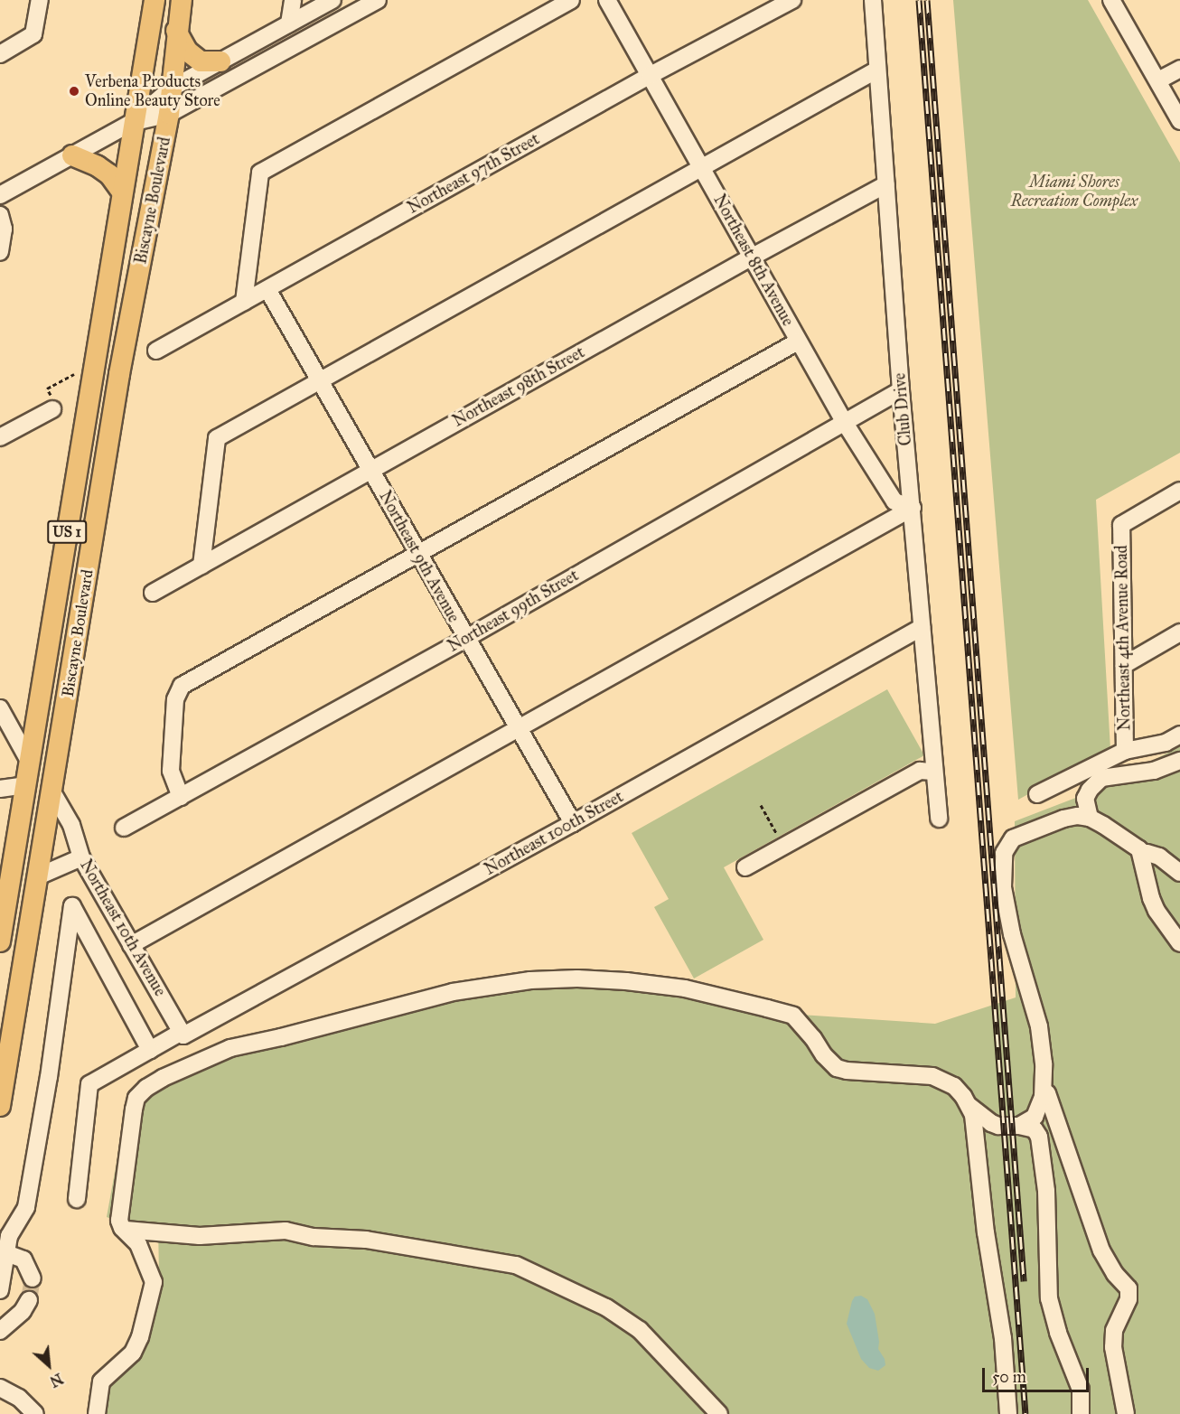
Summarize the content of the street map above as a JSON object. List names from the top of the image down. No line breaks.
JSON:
{"streets":{"main road":["Biscayne Boulevard","US 1"],"street":["Northeast 97th Street","Northeast 8th Avenue","Northeast 98th Street","Club Drive","Northeast 9th Avenue","Northeast 99th Street","Northeast 4th Avenue Road","Northeast 100th Street","Northeast 10th Avenue"]},"crossings":[["Northeast 97th Street","Northeast 8th Avenue"],["Northeast 97th Street","Northeast 9th Avenue"],["Biscayne Boulevard","Northeast 10th Avenue"],["Northeast 8th Avenue","Northeast 98th Street"],["Northeast 8th Avenue","Club Drive"],["Northeast 8th Avenue","Northeast 99th Street"],["Northeast 98th Street","Club Drive"],["Northeast 98th Street","Northeast 9th Avenue"],["Club Drive","Northeast 99th Street"],["Club Drive","Northeast 100th Street"],["Northeast 9th Avenue","Northeast 99th Street"],["Northeast 9th Avenue","Northeast 100th Street"],["Northeast 100th Street","Northeast 10th Avenue"]],"parks":["Miami Shores Recreation Complex"],"places":["Verbena Products Online Beauty Store"],"scale_bar":"50 m","north":"bottom right"}
